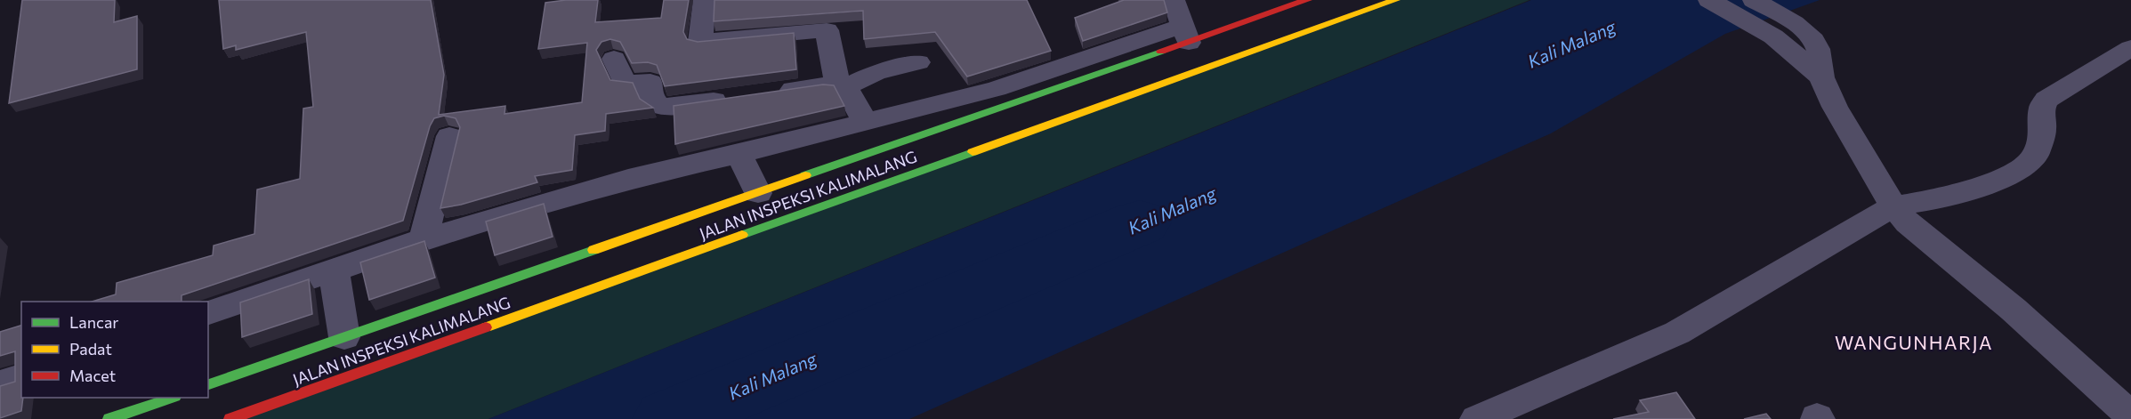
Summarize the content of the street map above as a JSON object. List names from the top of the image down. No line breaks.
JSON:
{"streets":{"main road":["JALAN INSPEKSI KALIMALANG"]},"districts":["WANGUNHARJA"],"water":["Kali Malang"],"legend":["Lancar","Padat","Macet"]}
